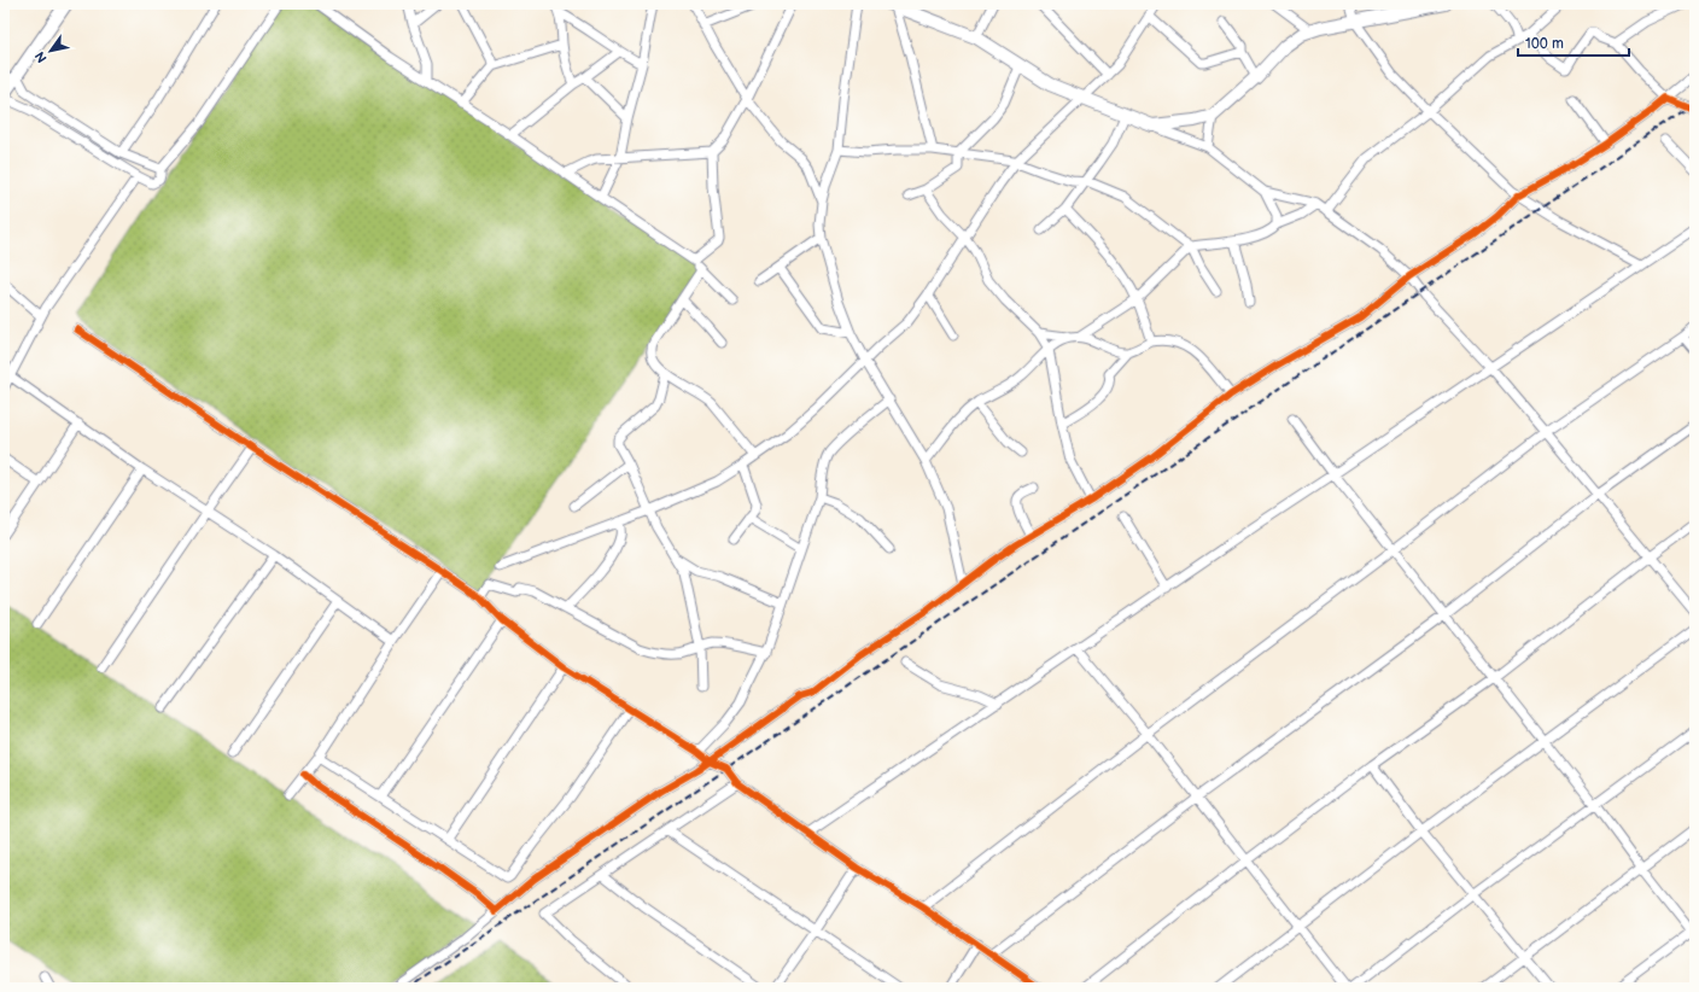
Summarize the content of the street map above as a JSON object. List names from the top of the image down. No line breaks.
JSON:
{"scale_bar":"100 m","north":"bottom left"}
